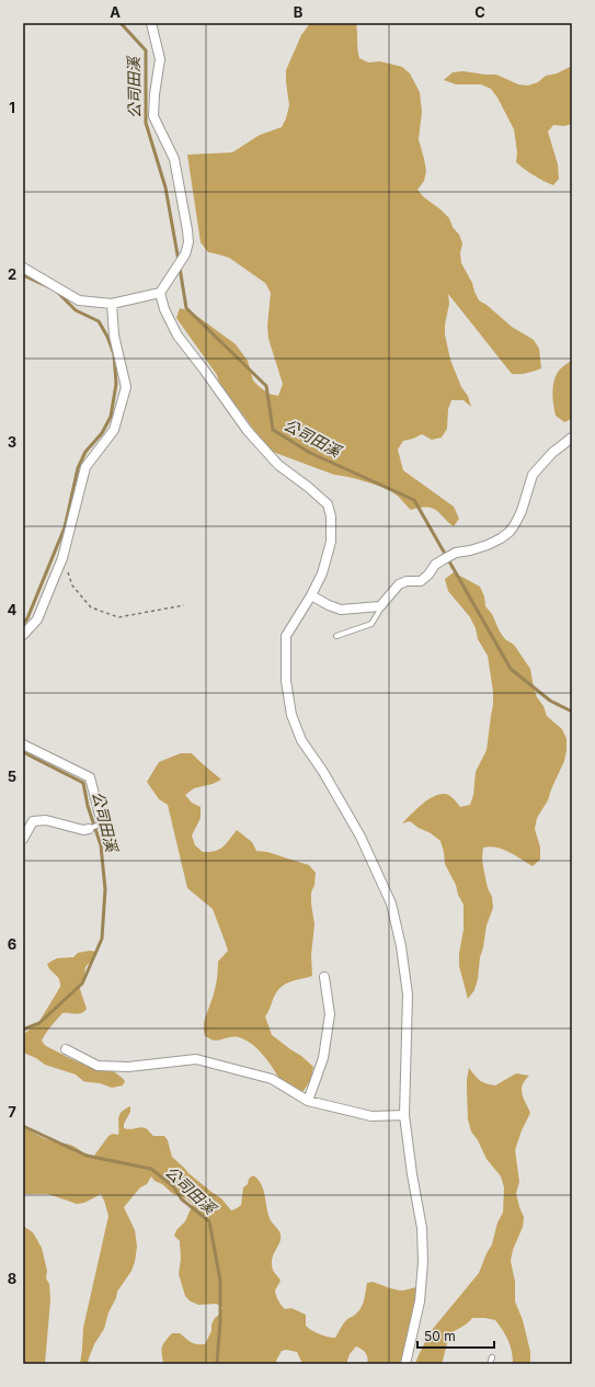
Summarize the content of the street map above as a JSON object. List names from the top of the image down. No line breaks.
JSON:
{"water":["公司田溪"],"scale_bar":"50 m","grid":{"columns":["A","B","C"],"rows":["1","2","3","4","5","6","7","8"]}}
